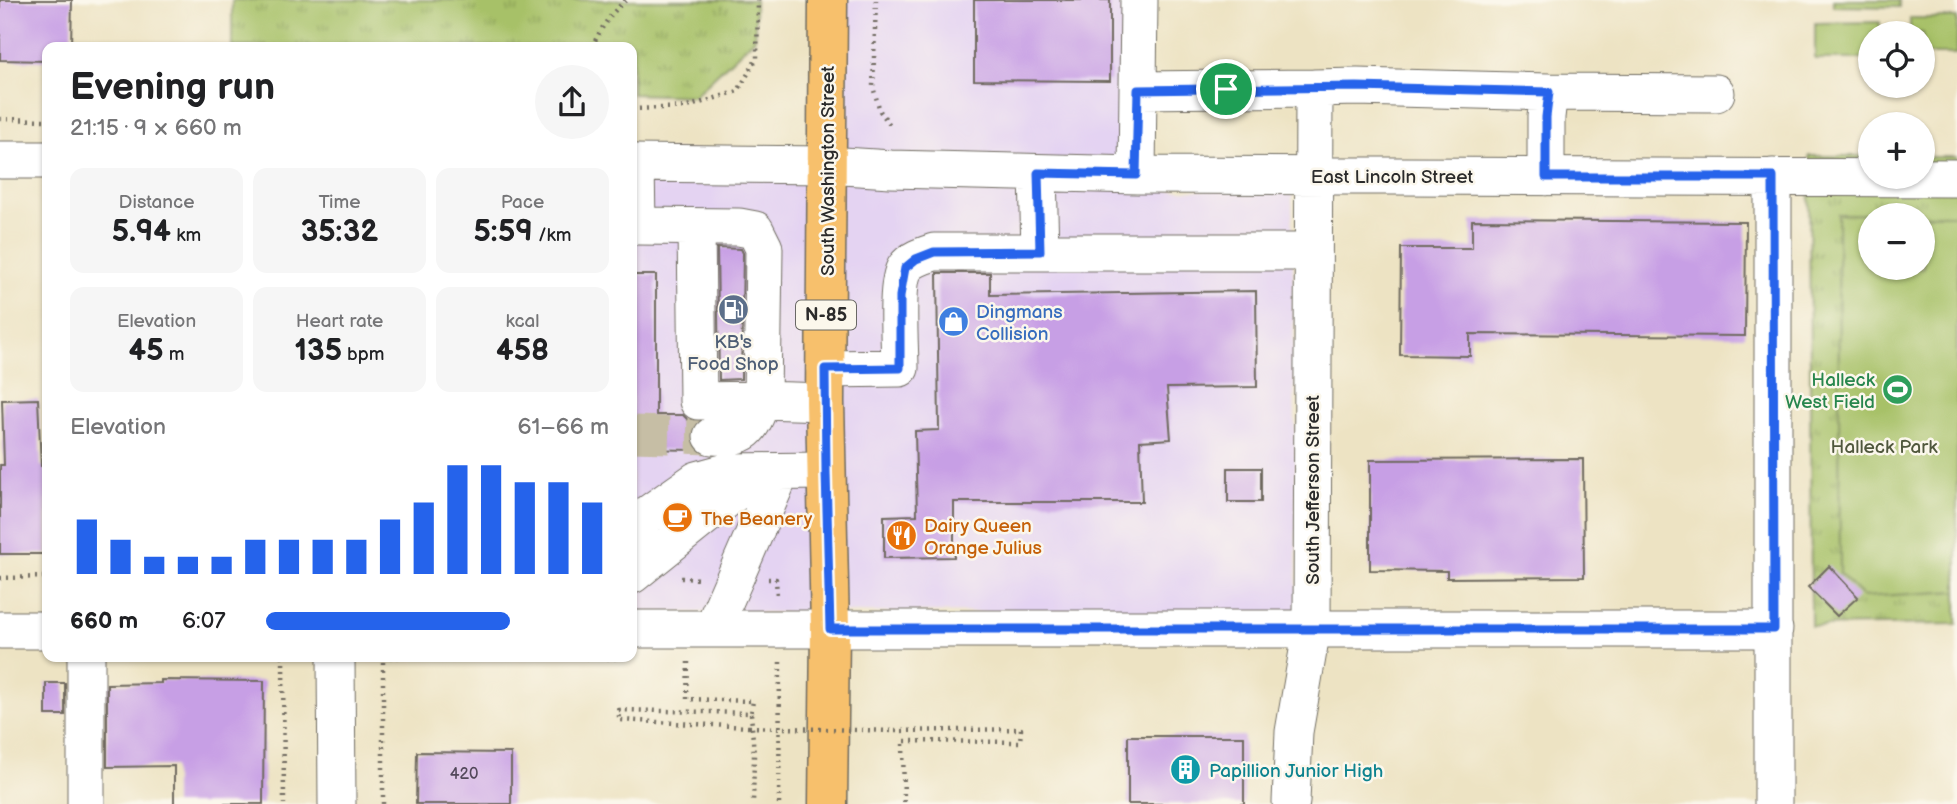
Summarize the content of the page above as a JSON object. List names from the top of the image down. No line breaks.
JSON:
{"streets":{"main road":["South Washington Street","N-85"],"street":["East Lincoln Street","South Jefferson Street"]},"crossings":[["South Washington Street","East Lincoln Street"],["East Lincoln Street","South Jefferson Street"]],"parks":["Halleck Park"],"places":{"fuel station":["KB's Food Shop"],"shop":["Dingmans Collision"],"sports":["Halleck West Field"],"cafe":["The Beanery"],"restaurant":["Dairy Queen Orange Julius"],"building":["Papillion Junior High"]},"house_numbers":["420"],"page":{"map_buttons":["+","−"],"heading":["Evening run","21:15 · 9 × 660 m"],"stats":[["Distance","5.94 km"],["Time","35:32"],["Pace","5:59 /km"],["Elevation","45 m"],["Heart rate","135 bpm"],["kcal","458"]],"chart":["Elevation","61–66 m"],"list":[{"name":"660 m","note":"6:07"}]}}
